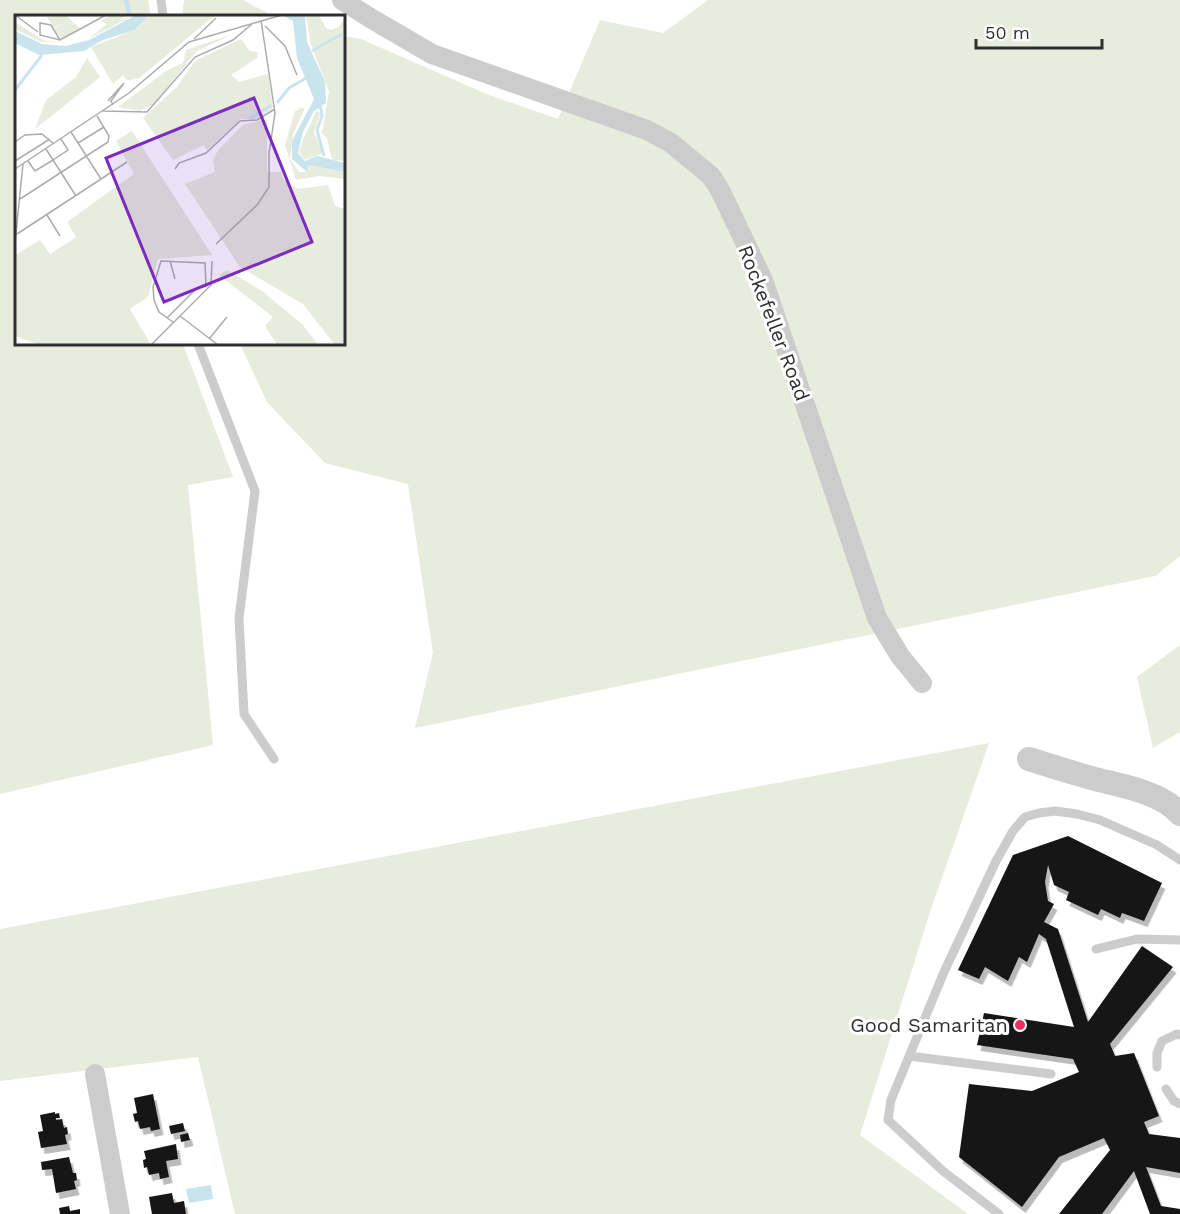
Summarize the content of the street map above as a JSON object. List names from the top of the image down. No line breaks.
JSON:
{"streets":{"street":["Rockefeller Road"]},"places":["Good Samaritan"],"scale_bar":"50 m"}
